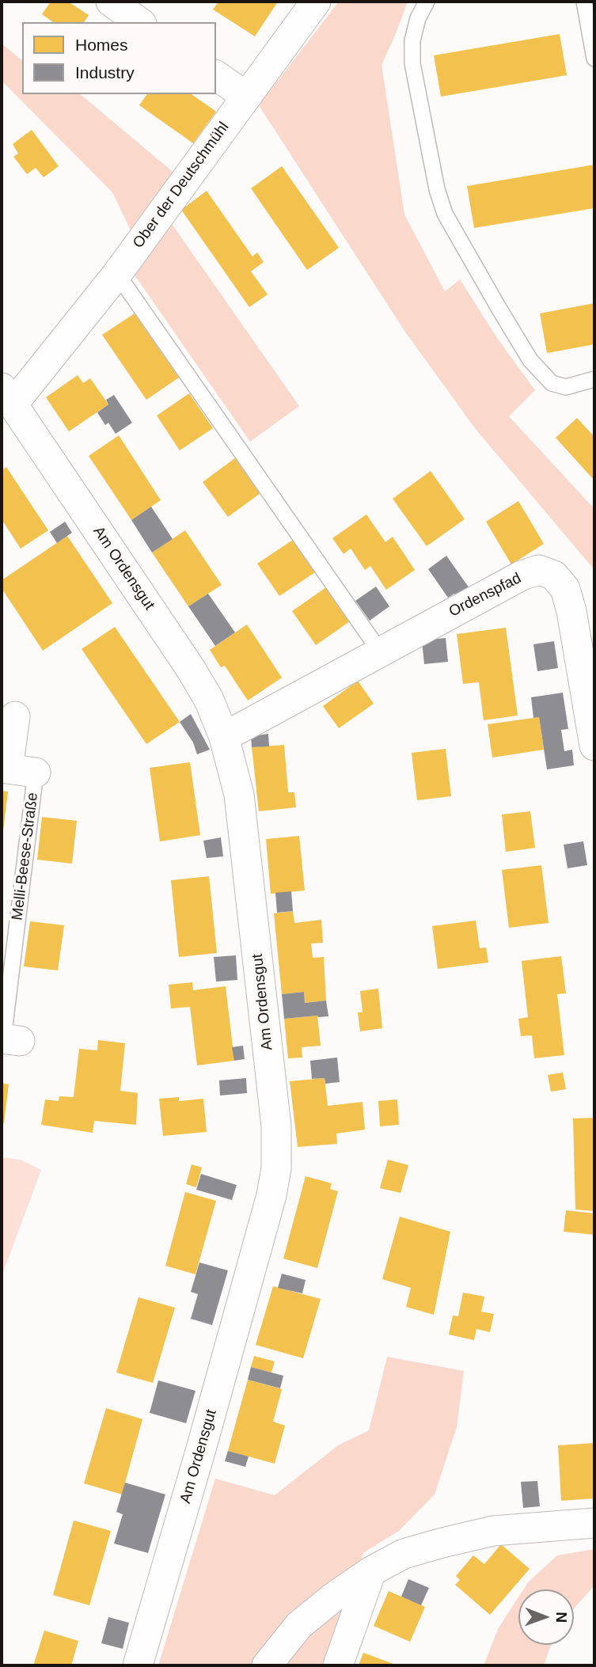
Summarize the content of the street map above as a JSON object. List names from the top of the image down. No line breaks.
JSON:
{"streets":{"street":["Ober der Deutschmühl","Am Ordensgut","Ordenspfad"],"lane":["Melli-Beese-Straße"]},"crossings":[["Ober der Deutschmühl","Am Ordensgut"],["Am Ordensgut","Ordenspfad"]],"legend":["Homes","Industry"],"north":"right"}
